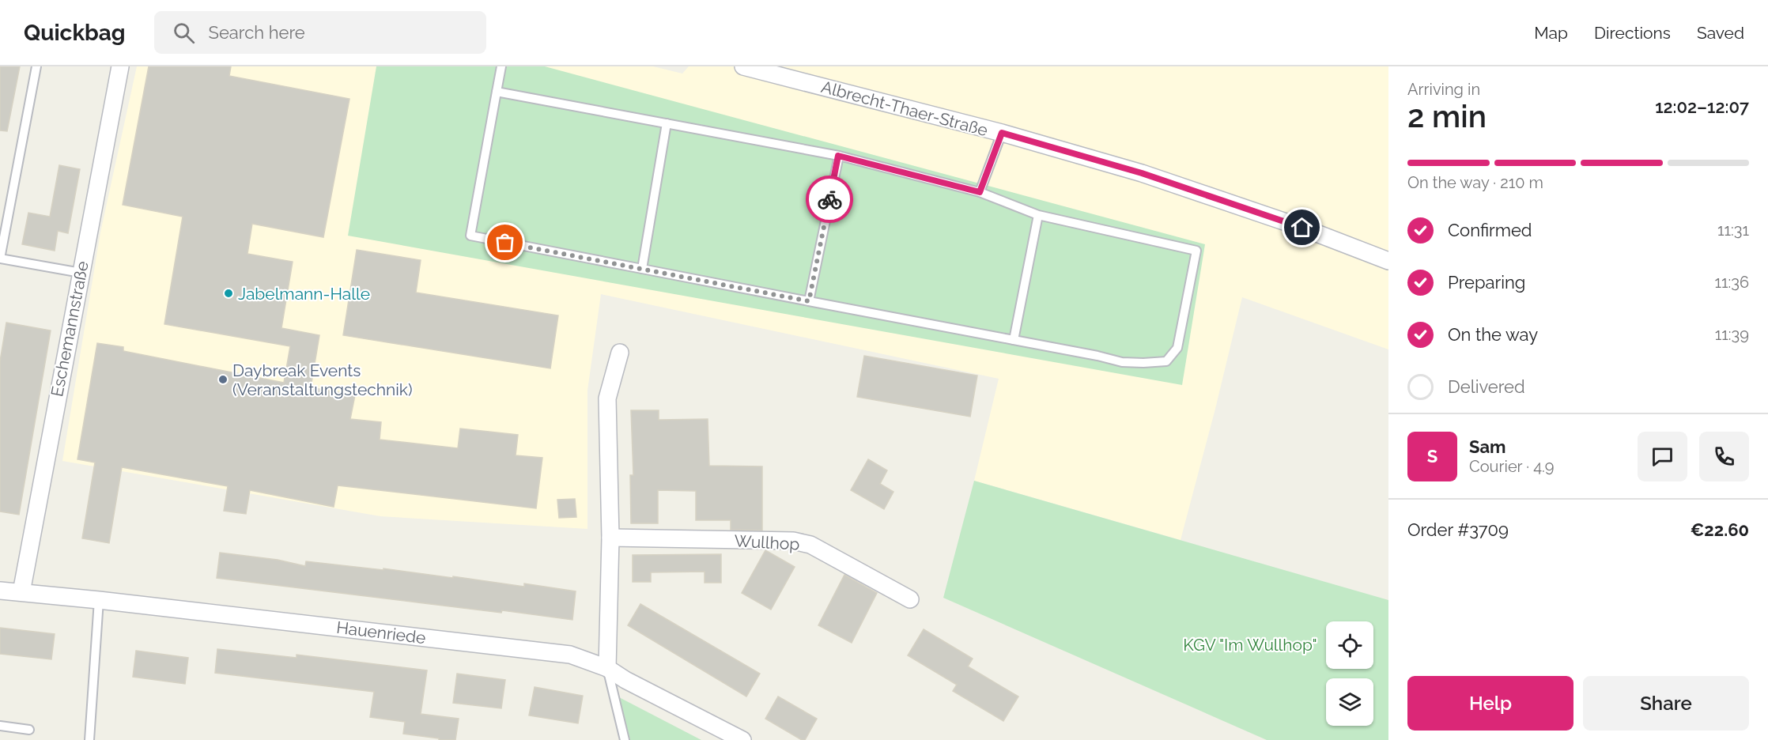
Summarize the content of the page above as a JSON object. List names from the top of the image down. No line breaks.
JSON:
{"streets":{"street":["Albrecht-Thaer-Straße","Eschemannstraße","Wullhop","Hauenriede"]},"crossings":[["Eschemannstraße","Hauenriede"]],"parks":["KGV \"Im Wullhop\""],"places":["Jabelmann-Halle","Daybreak Events (Veranstaltungstechnik)"],"page":{"header":"Quickbag","search":"Search here","nav":["Map","Directions","Saved"],"heading":["2 min","Arriving in","12:02–12:07"],"panel":["Sam","Courier · 4.9","Order #3709","€22.60"],"bar":"On the way · 210 m","list":[["Confirmed","11:31"],["Preparing","11:36"],["On the way","11:39"],"Delivered"],"round":"S","buttons":["Help","Share"]}}
